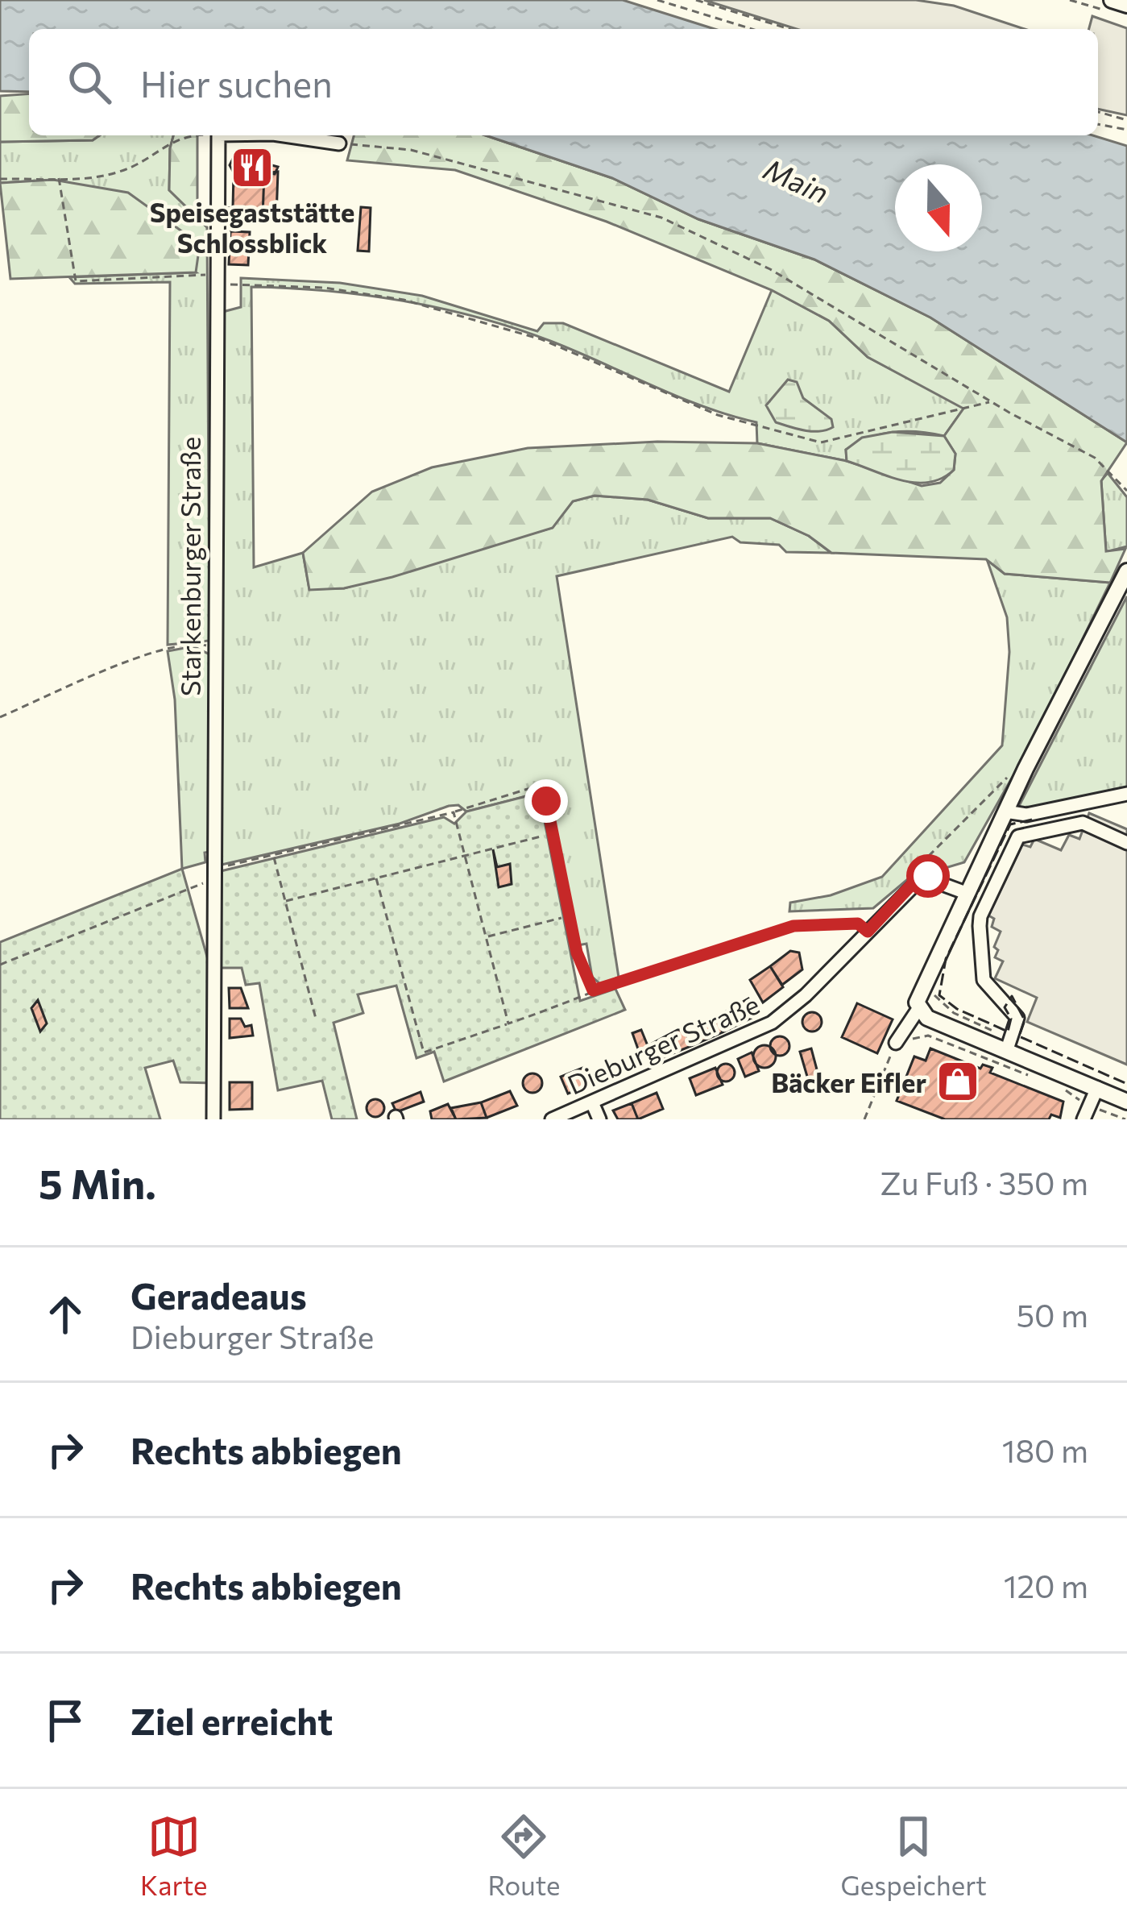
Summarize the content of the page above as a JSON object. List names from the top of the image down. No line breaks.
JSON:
{"streets":{"street":["Starkenburger Straße","Dieburger Straße"]},"water":["Main"],"places":{"restaurant":["Speisegaststätte Schlossblick"],"shop":["Bäcker Eifler"]},"north":"bottom","page":{"search":"Hier suchen","heading":["5 Min.","Zu Fuß · 350 m"],"list":[["Geradeaus","Dieburger Straße","50 m"],["Rechts abbiegen","180 m"],["Rechts abbiegen","120 m"],"Ziel erreicht"],"nav":["Karte","Route","Gespeichert"]}}
